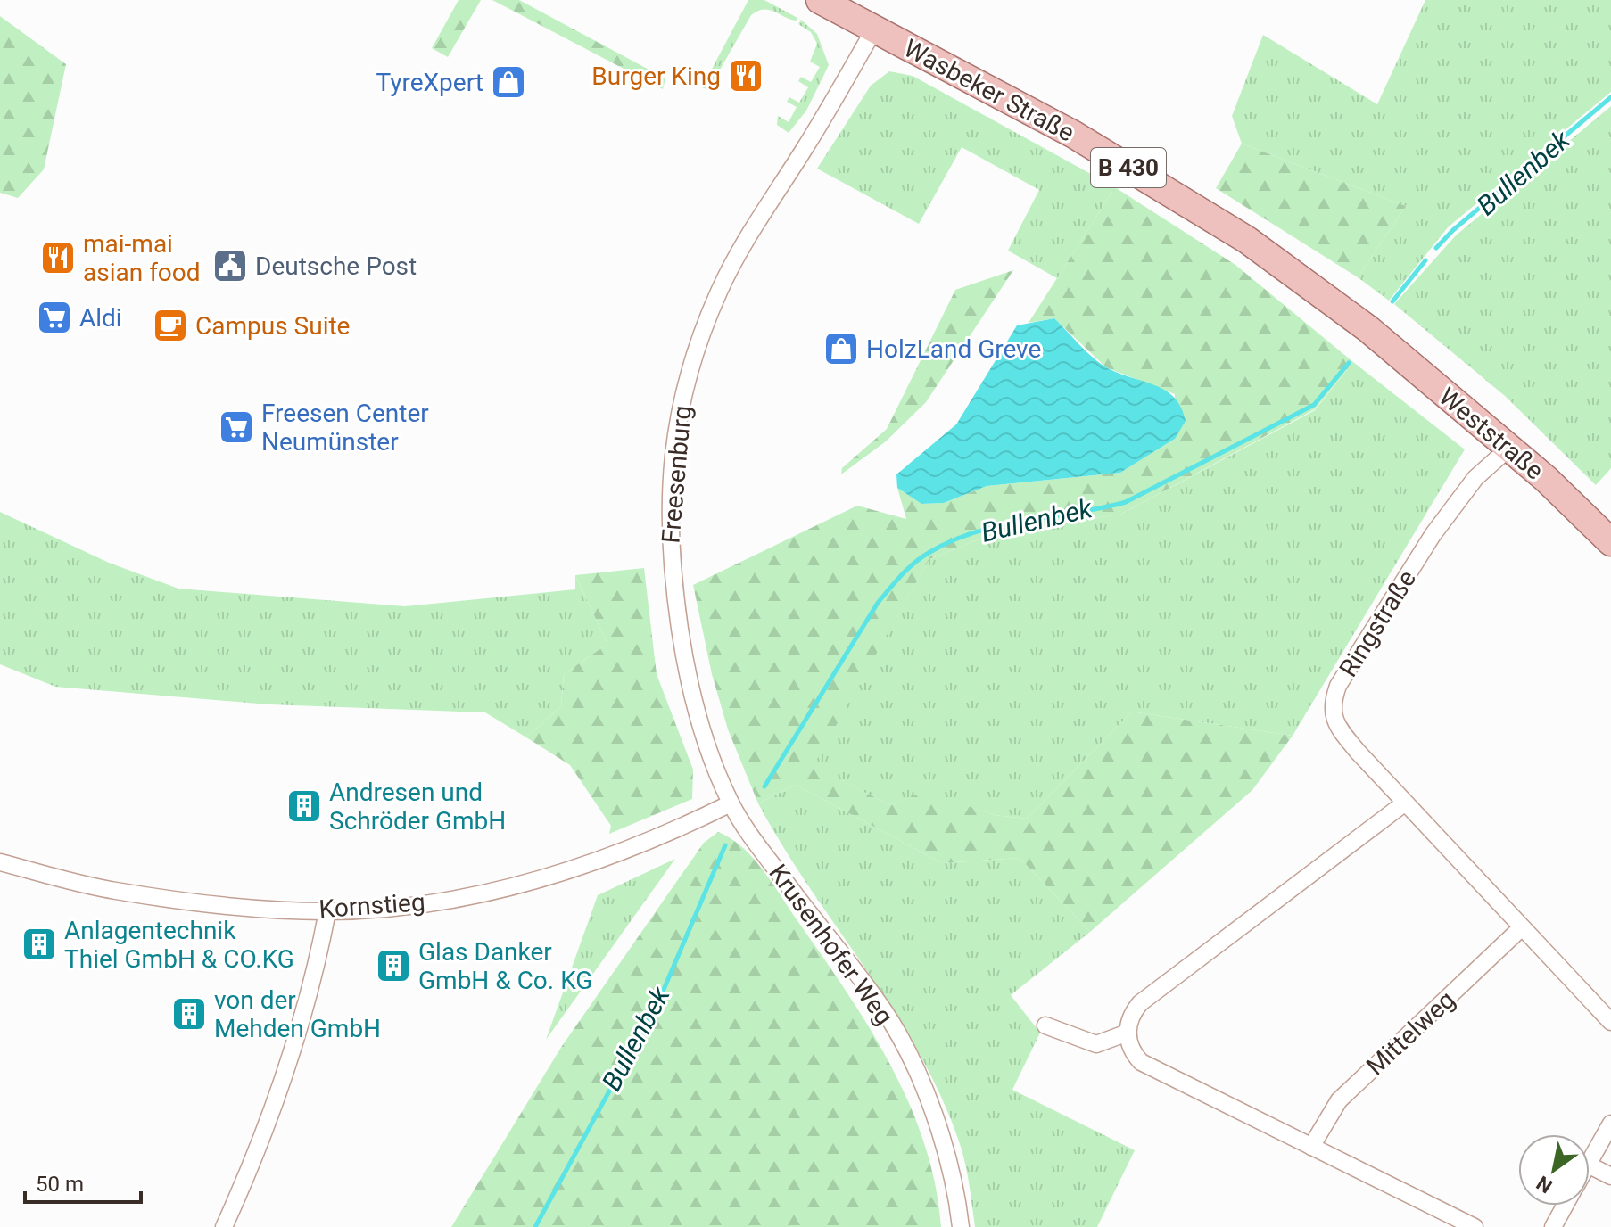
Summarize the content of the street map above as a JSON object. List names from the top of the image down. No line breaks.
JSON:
{"streets":{"main road":["Wasbeker Straße","B 430","Weststraße"],"street":["Freesenburg","Ringstraße","Kornstieg","Krusenhofer Weg","Mittelweg"]},"crossings":[["Wasbeker Straße","Weststraße"],["Wasbeker Straße","Freesenburg"],["Weststraße","Ringstraße"],["Freesenburg","Kornstieg"],["Freesenburg","Krusenhofer Weg"],["Ringstraße","Mittelweg"]],"water":["Bullenbek"],"places":{"restaurant":["Burger King","mai-mai asian food"],"shop":["TyreXpert","HolzLand Greve"],"public building":["Deutsche Post"],"supermarket":["Aldi","Freesen Center Neumünster"],"cafe":["Campus Suite"],"building":["Andresen und Schröder GmbH","Anlagentechnik Thiel GmbH & CO.KG","Glas Danker GmbH & Co. KG","von der Mehden GmbH"]},"scale_bar":"50 m","north":"bottom left"}
